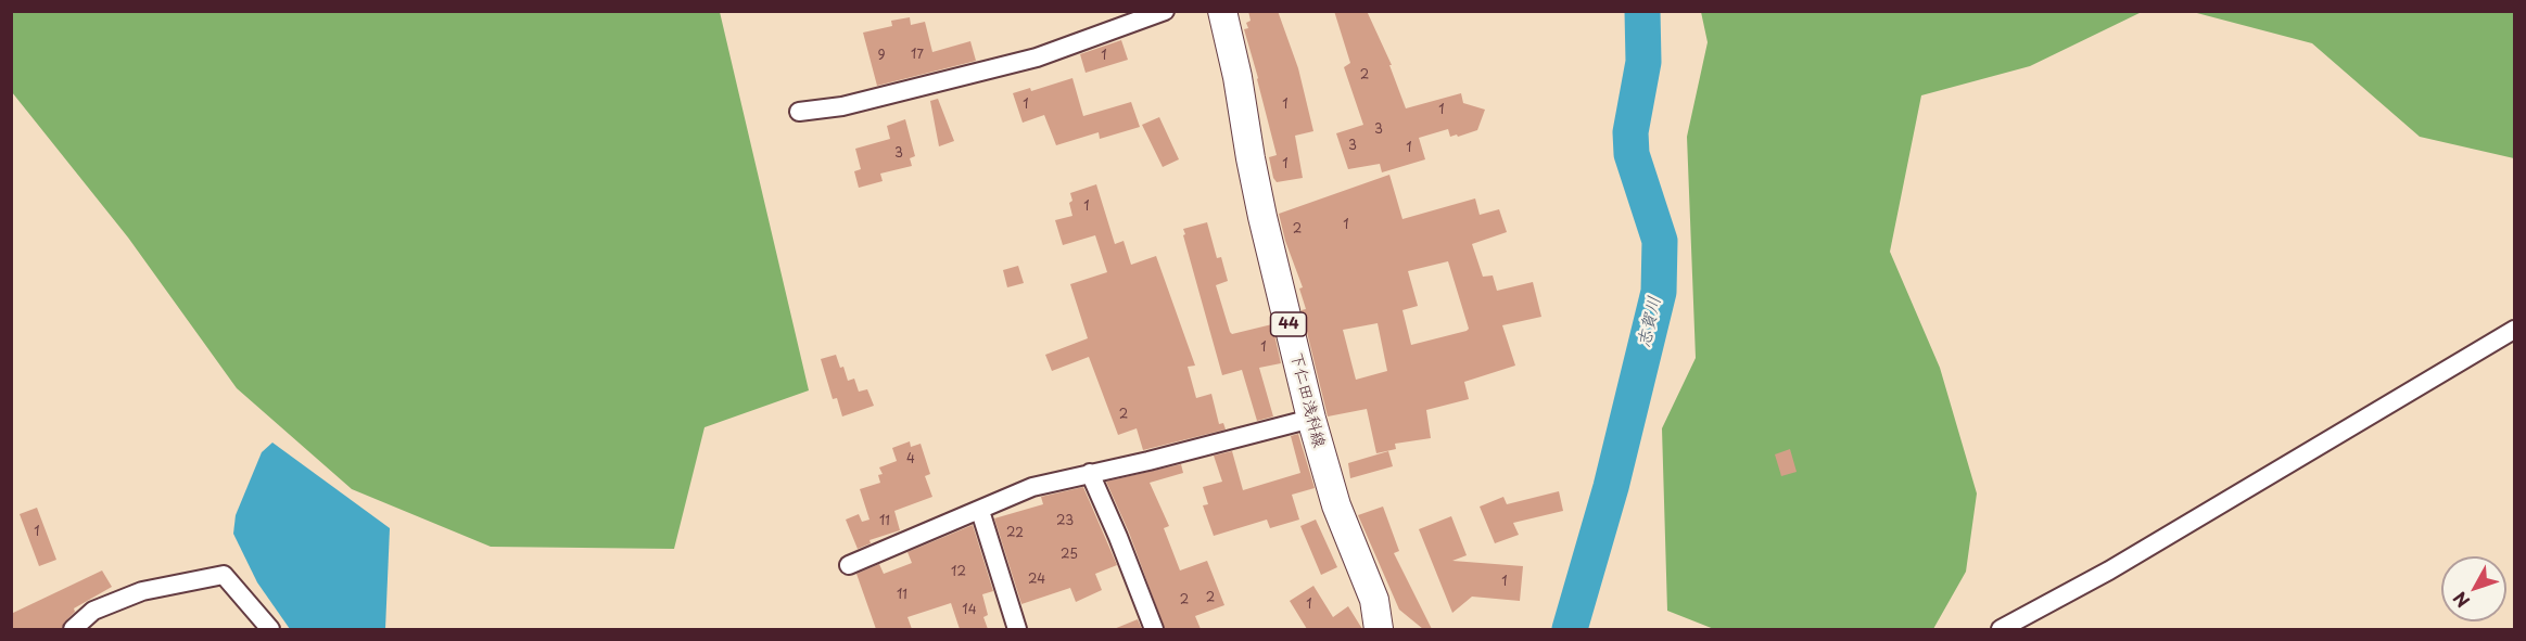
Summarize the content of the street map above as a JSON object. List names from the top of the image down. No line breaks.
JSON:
{"streets":{"main road":["44","下仁田浅科線"]},"water":["志賀川"],"house_numbers":["17","9","1","2","1","1","1","3","3","1","3","1","1","1","2","1","2","4","11","23","1","22","25","12","24","1","11","2","2","1","14"],"north":"bottom left"}
